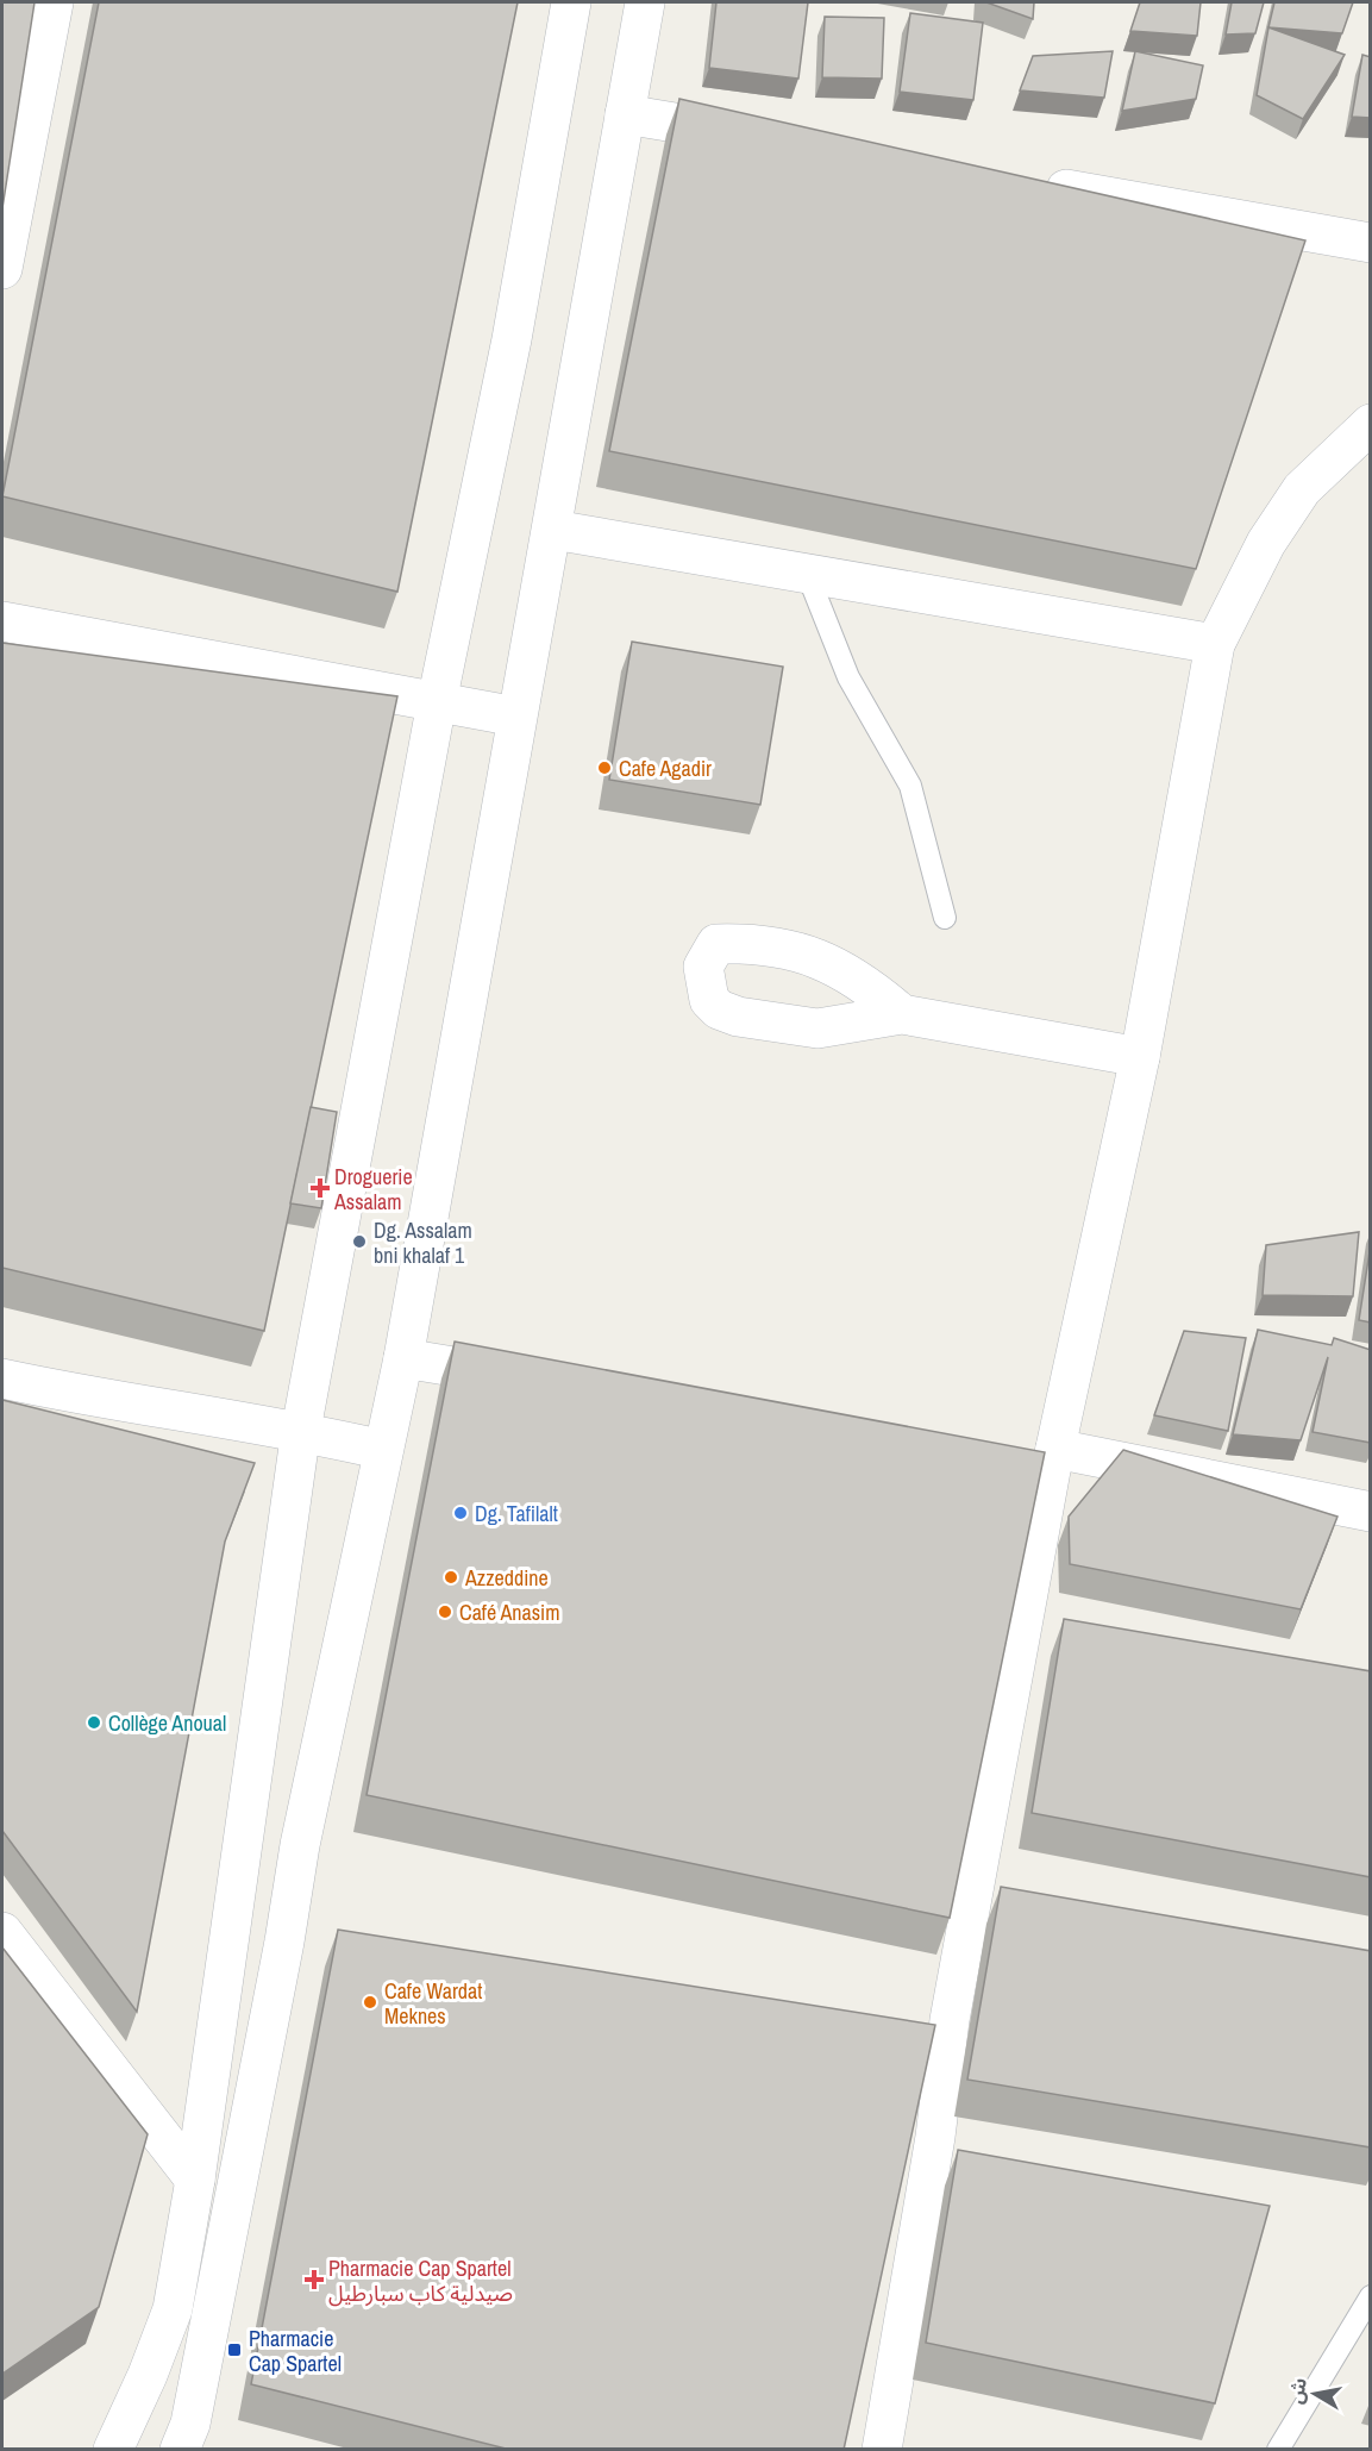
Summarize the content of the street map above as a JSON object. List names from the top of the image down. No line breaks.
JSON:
{"places":{"other":["Cafe Agadir","Dg. Assalam bni khalaf 1","Dg. Tafilalt","Azzeddine","Café Anasim","Collège Anoual","Cafe Wardat Meknes"],"health":["Droguerie Assalam","Pharmacie Cap Spartel صيدلية كاب سبارطيل"],"transit":["Pharmacie Cap Spartel"]},"north":"left"}
